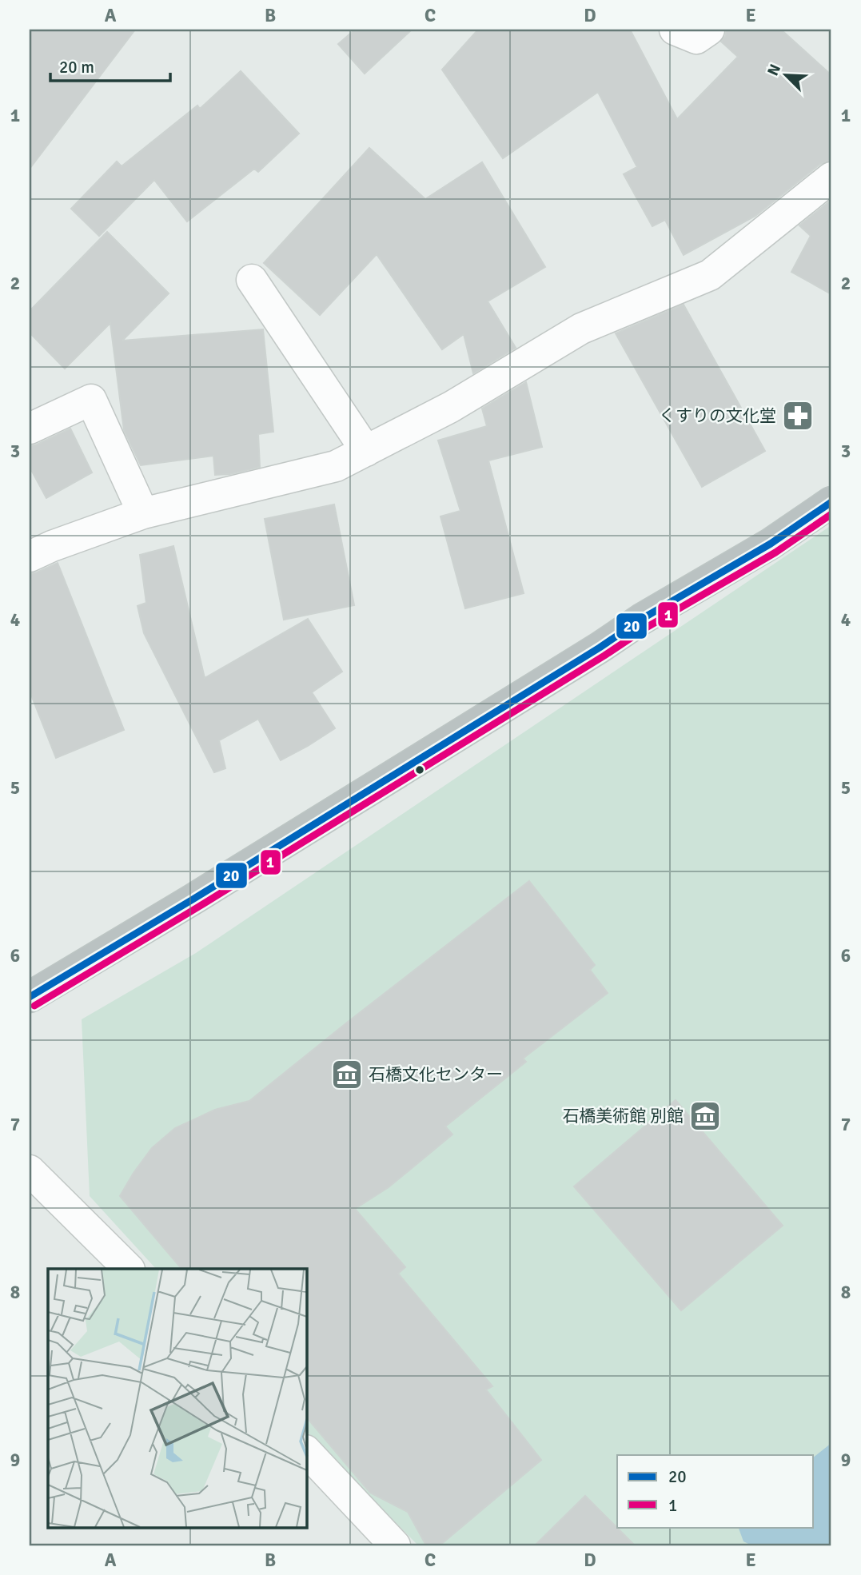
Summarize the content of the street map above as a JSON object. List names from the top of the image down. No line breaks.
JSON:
{"places":{"pharmacy":["くすりの文化堂"],"museum":["石橋文化センター","石橋美術館 別館"]},"lines":["transit line 20","transit line 1"],"legend":["20","1"],"scale_bar":"20 m","north":"top left","grid":{"columns":["A","B","C","D","E"],"rows":["1","2","3","4","5","6","7","8","9"]}}
